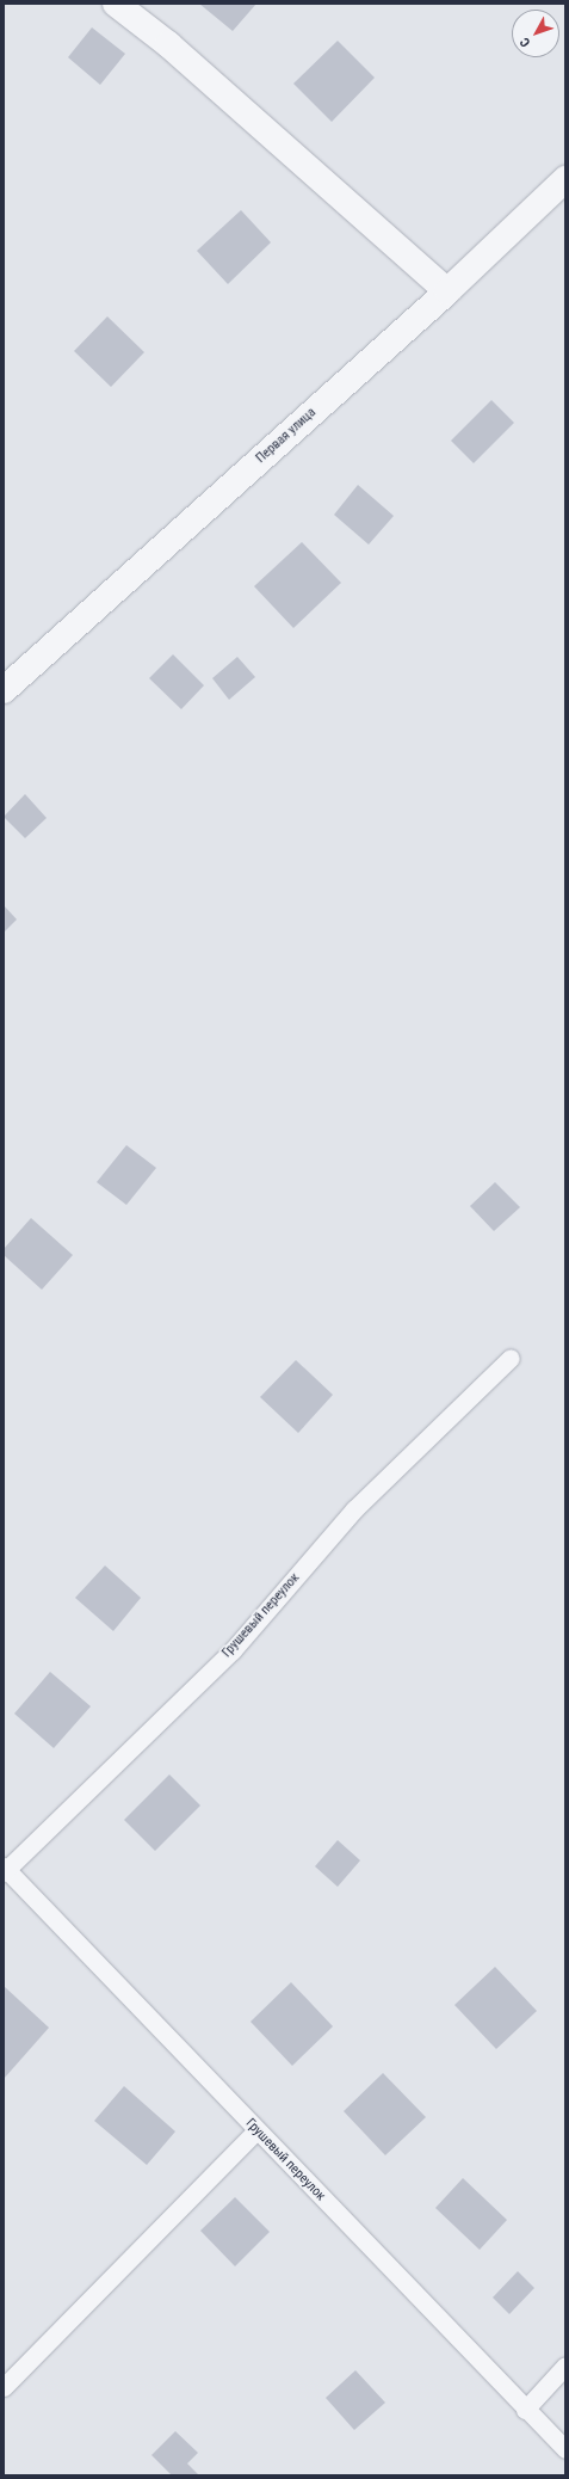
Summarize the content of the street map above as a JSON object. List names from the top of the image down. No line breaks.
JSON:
{"streets":{"street":["Первая улица"],"lane":["Грушевый переулок"]},"north":"bottom left"}
